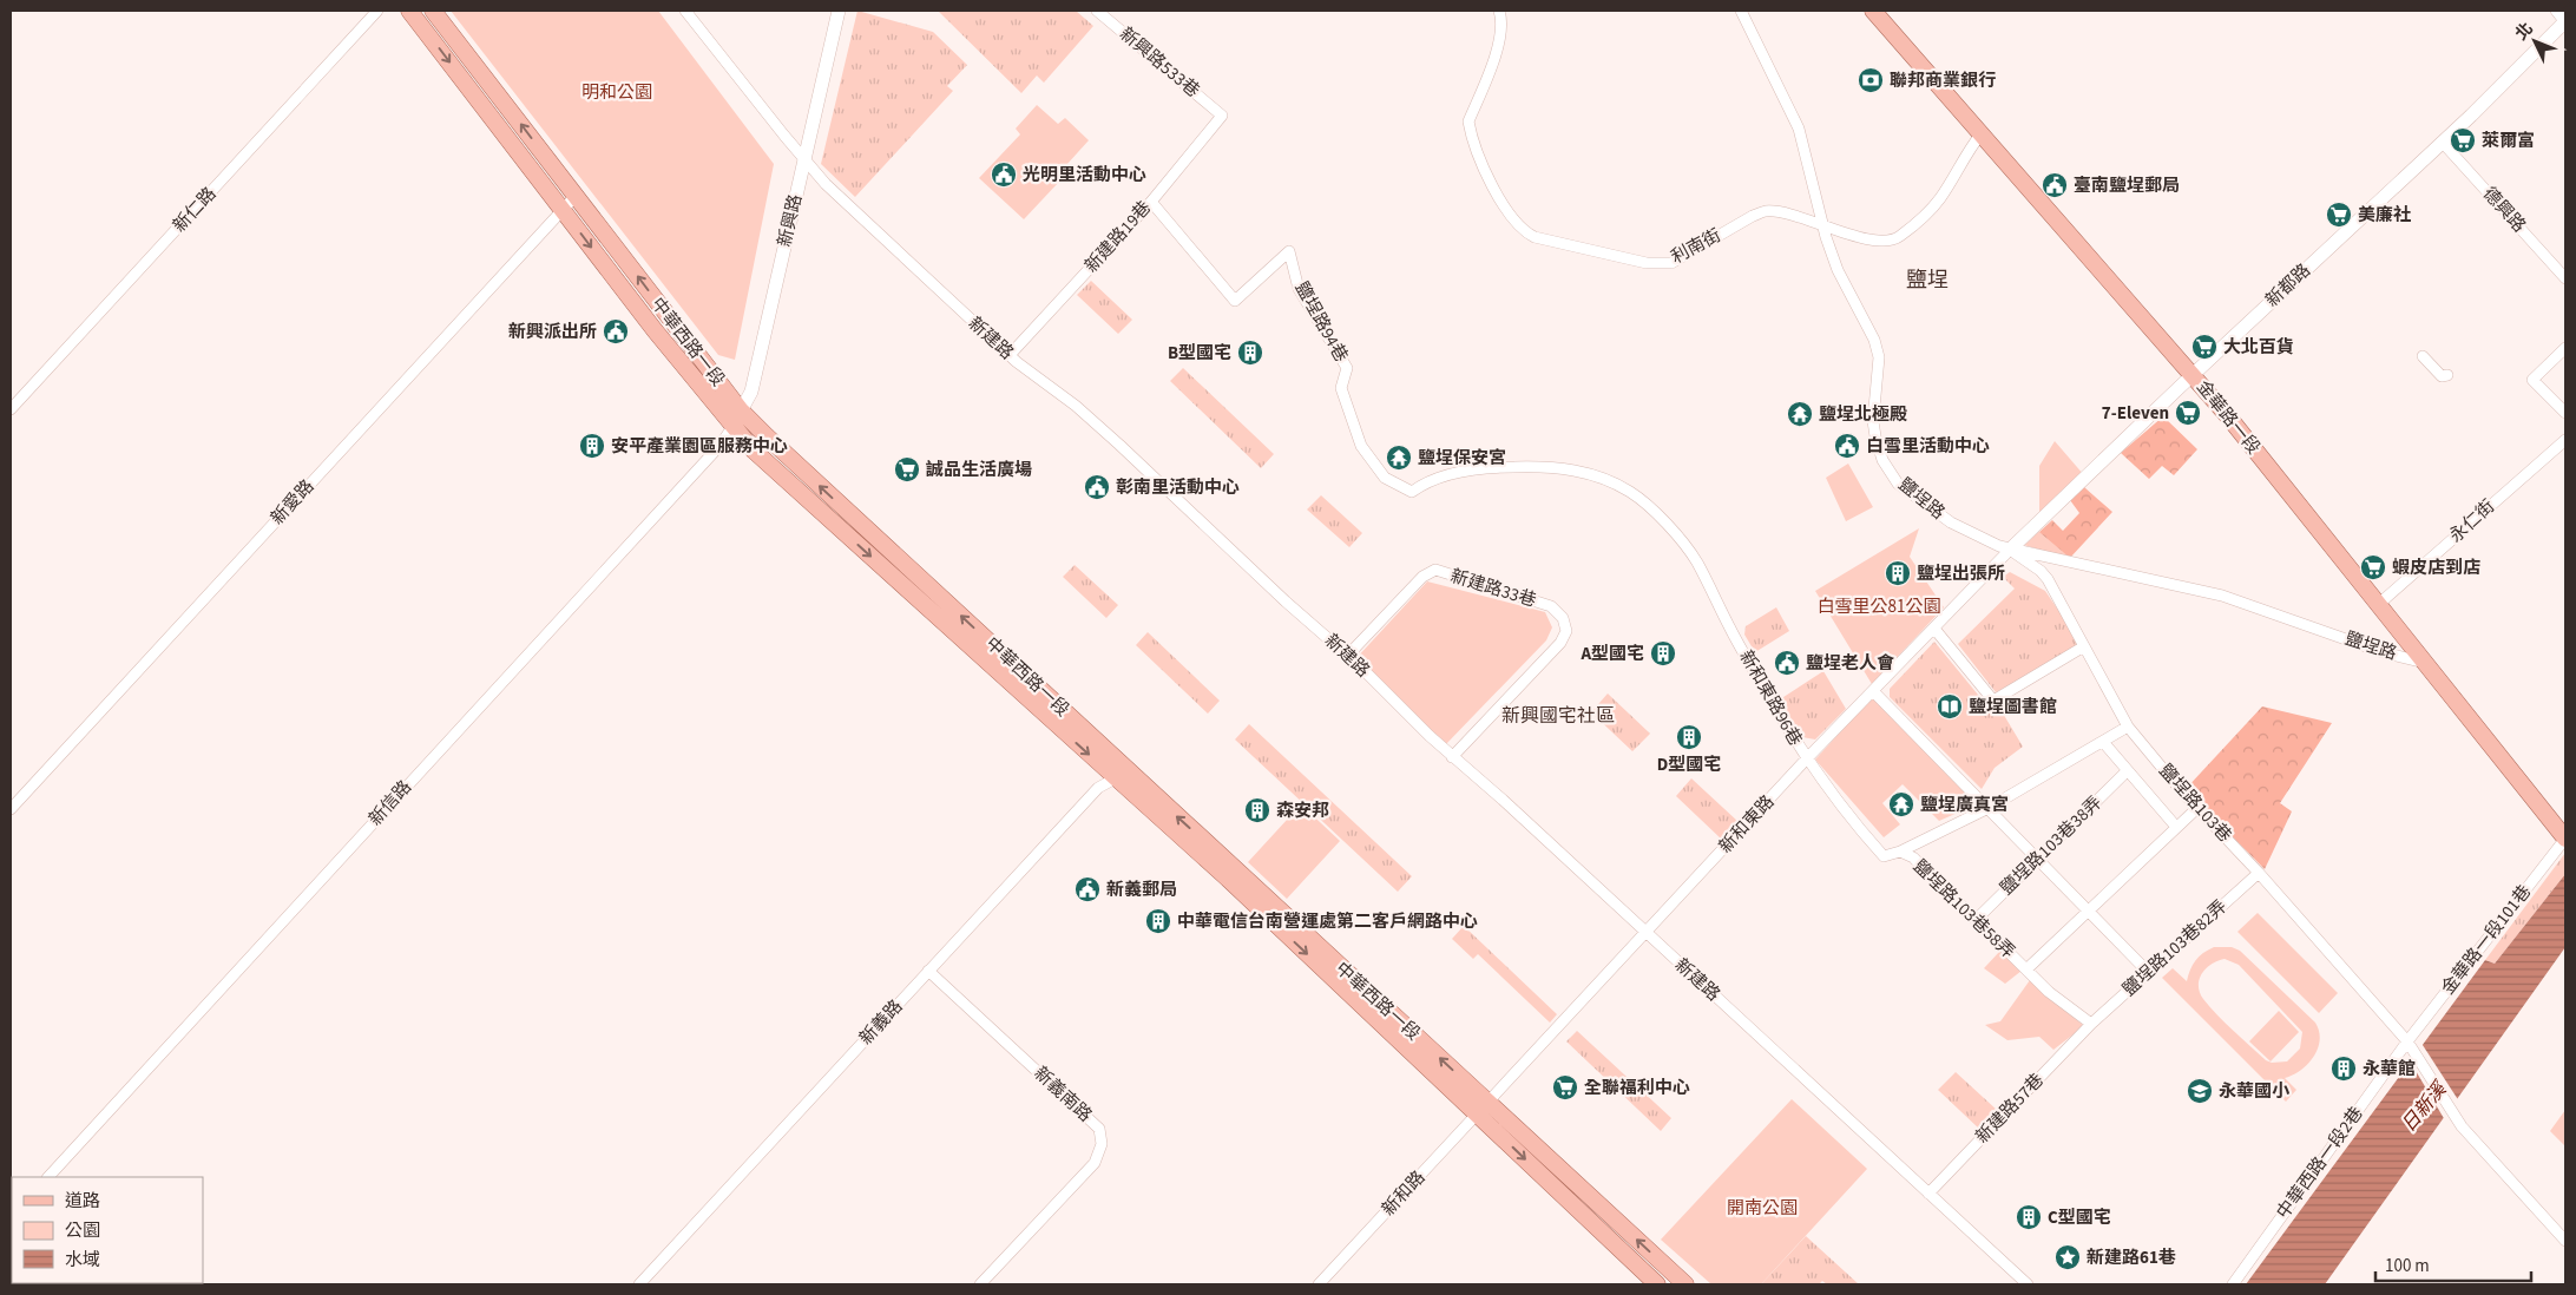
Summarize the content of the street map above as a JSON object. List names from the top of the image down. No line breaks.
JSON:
{"streets":{"main road":["中華西路一段","金華路一段"],"street":["新興路533巷","新仁路","德興路","新興路","新建路19巷","利南街","新都路","鹽埕路94巷","新建路","鹽埕路","新愛路","永仁街","新建路33巷","新和東路96巷","新信路","鹽埕路103巷","新和東路","鹽埕路103巷38弄","鹽埕路103巷58弄","金華路一段101巷","鹽埕路103巷82弄","新義路","新義南路","新建路57巷","中華西路一段2巷","新和路"]},"crossings":[["新興路533巷","新建路19巷"],["德興路","新都路"],["新興路","新建路"],["新興路","中華西路一段"],["新興路","新信路"],["新建路19巷","鹽埕路94巷"],["新建路19巷","新建路"],["利南街","金華路一段"],["利南街","鹽埕路"],["新都路","金華路一段"],["新都路","鹽埕路"],["新都路","鹽埕路103巷"],["新都路","新和東路"],["鹽埕路94巷","新和東路96巷"],["新建路","新建路33巷"],["新建路","新和東路"],["新建路","新建路57巷"],["中華西路一段","新愛路"],["中華西路一段","新信路"],["中華西路一段","新和東路"],["中華西路一段","新義路"],["中華西路一段","新和路"],["金華路一段","鹽埕路"],["金華路一段","永仁街"],["金華路一段","金華路一段101巷"],["鹽埕路","鹽埕路103巷"],["鹽埕路","新和東路"],["新和東路96巷","新和東路"],["新和東路96巷","鹽埕路103巷58弄"],["鹽埕路103巷","新和東路"],["鹽埕路103巷","鹽埕路103巷38弄"],["鹽埕路103巷","鹽埕路103巷58弄"],["鹽埕路103巷","金華路一段101巷"],["鹽埕路103巷","鹽埕路103巷82弄"],["鹽埕路103巷","中華西路一段2巷"],["新和東路","新和路"],["鹽埕路103巷38弄","鹽埕路103巷58弄"],["鹽埕路103巷58弄","鹽埕路103巷82弄"],["鹽埕路103巷58弄","新建路57巷"],["金華路一段101巷","中華西路一段2巷"],["鹽埕路103巷82弄","新建路57巷"],["新義路","新義南路"]],"districts":["鹽埕","新興國宅社區"],"water":["日新溪"],"parks":["明和公園","白雪里公81公園","開南公園"],"places":{"bank":["聯邦商業銀行"],"supermarket":["萊爾富","美廉社","大北百貨","7-Eleven","誠品生活廣場","蝦皮店到店","全聯福利中心"],"public building":["光明里活動中心","臺南鹽埕郵局","新興派出所","白雪里活動中心","彰南里活動中心","鹽埕老人會","新義郵局"],"building":["B型國宅","安平產業園區服務中心","鹽埕出張所","A型國宅","D型國宅","森安邦","中華電信台南營運處第二客戶網路中心","永華館","C型國宅"],"temple":["鹽埕北極殿","鹽埕保安宮","鹽埕廣真宮"],"library":["鹽埕圖書館"],"school or university":["永華國小"],"place":["新建路61巷"]},"legend":["道路","公園","水域"],"scale_bar":"100 m","north":"top left"}
